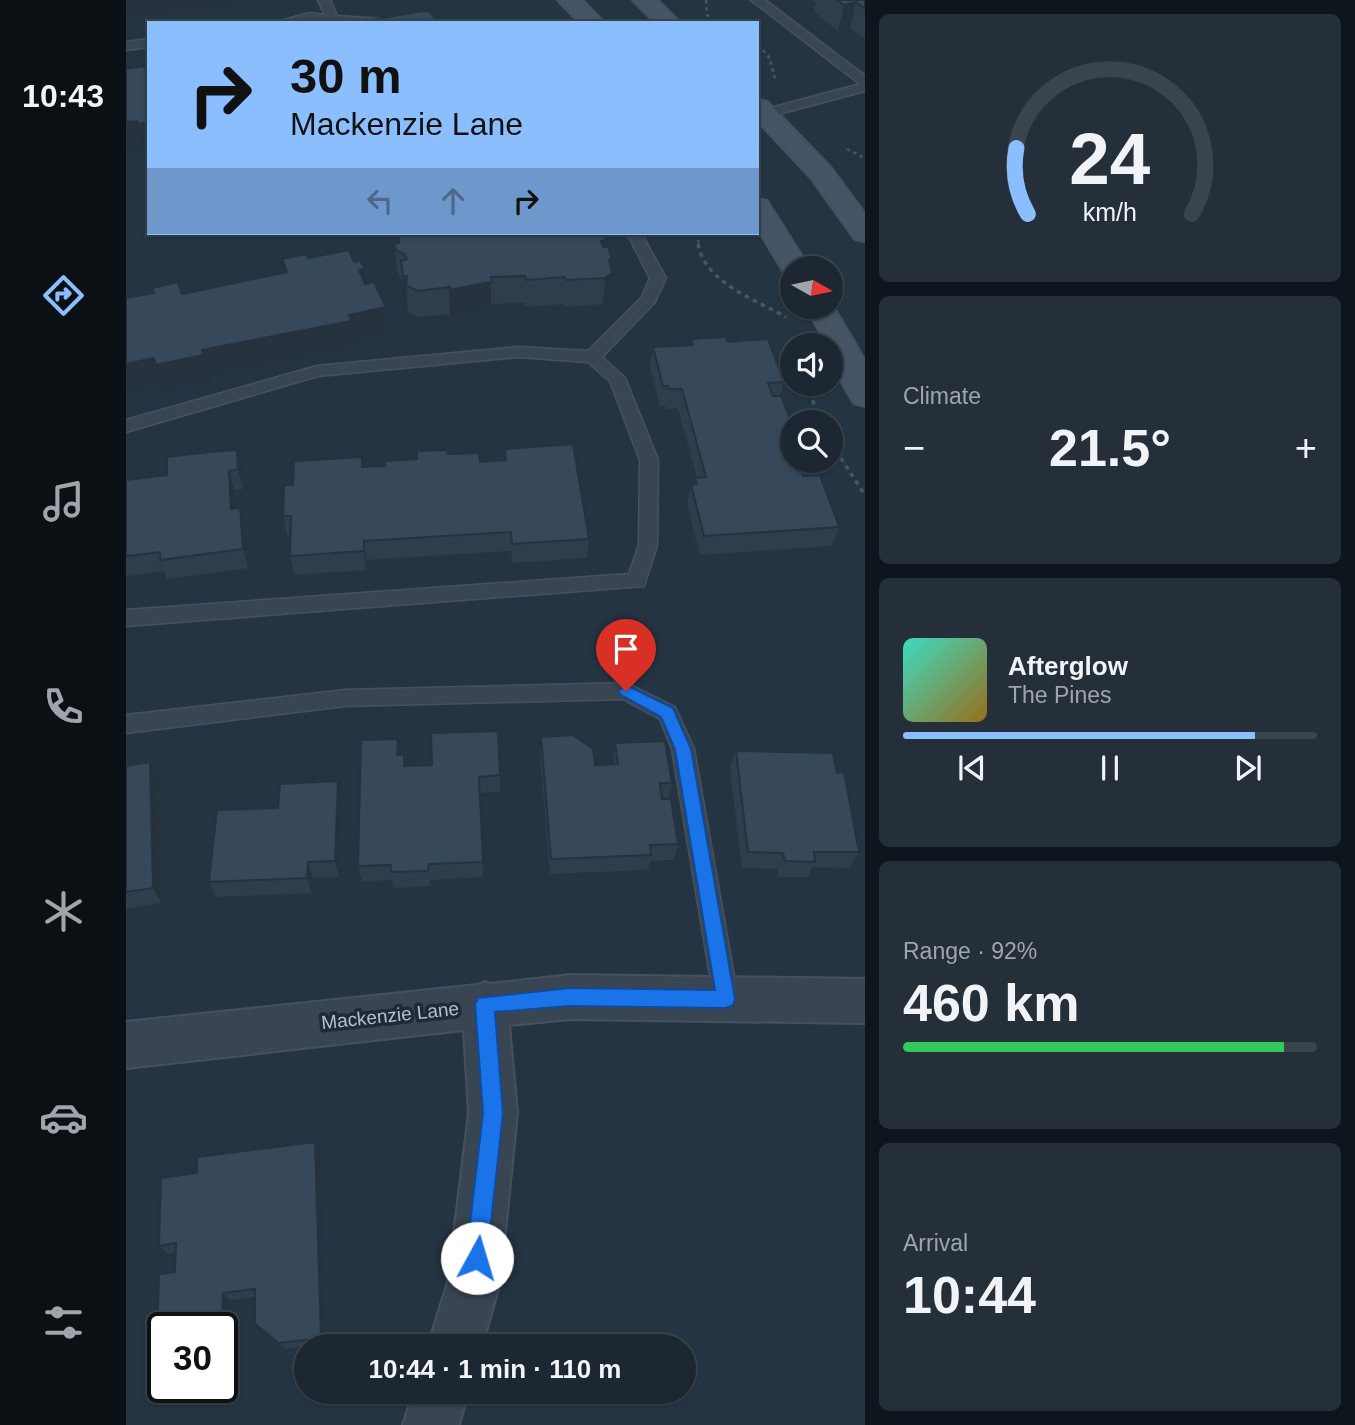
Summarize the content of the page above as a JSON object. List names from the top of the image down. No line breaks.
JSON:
{"streets":{"street":["Mackenzie Lane"]},"north":"right","page":{"tabs":"10:43","turn":["30 m","Mackenzie Lane"],"tile":["Climate",["Range · 92%","460 km"],["Arrival","10:44"]],"heat":["−","21.5°","+"],"song":["Afterglow","The Pines"],"limit":"30","trip":"10:44 · 1 min · 110 m","gauge":["24","km/h"]}}
